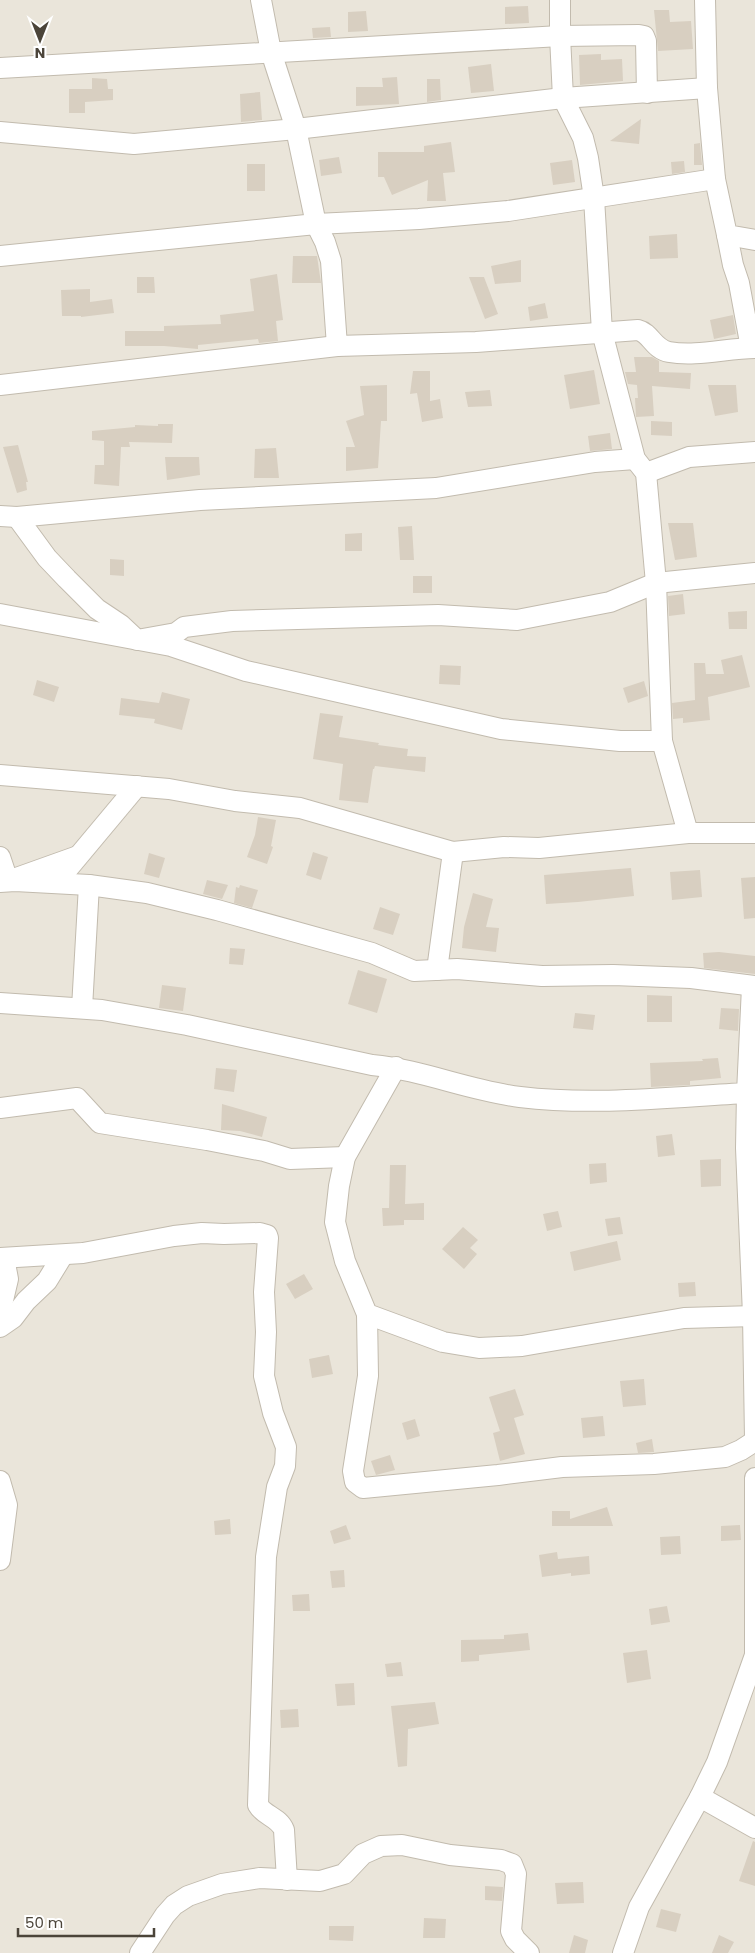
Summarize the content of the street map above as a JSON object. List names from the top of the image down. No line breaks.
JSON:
{"scale_bar":"50 m","north":"bottom"}
